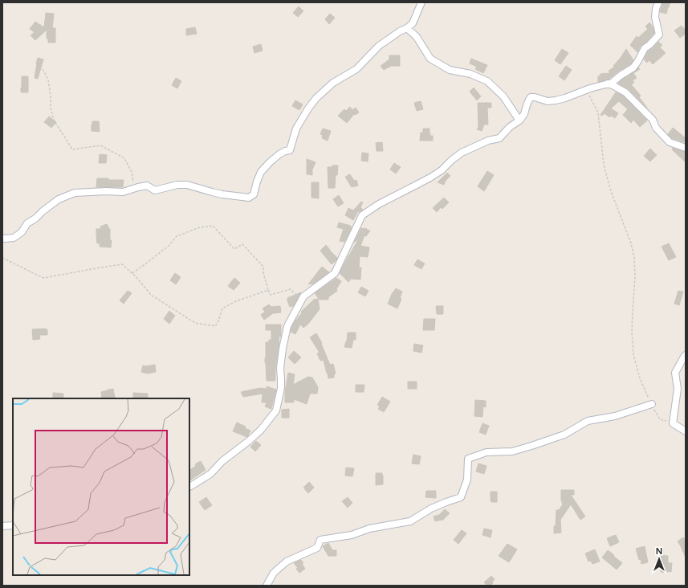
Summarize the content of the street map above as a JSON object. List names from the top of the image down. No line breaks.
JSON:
{"north":"top"}
